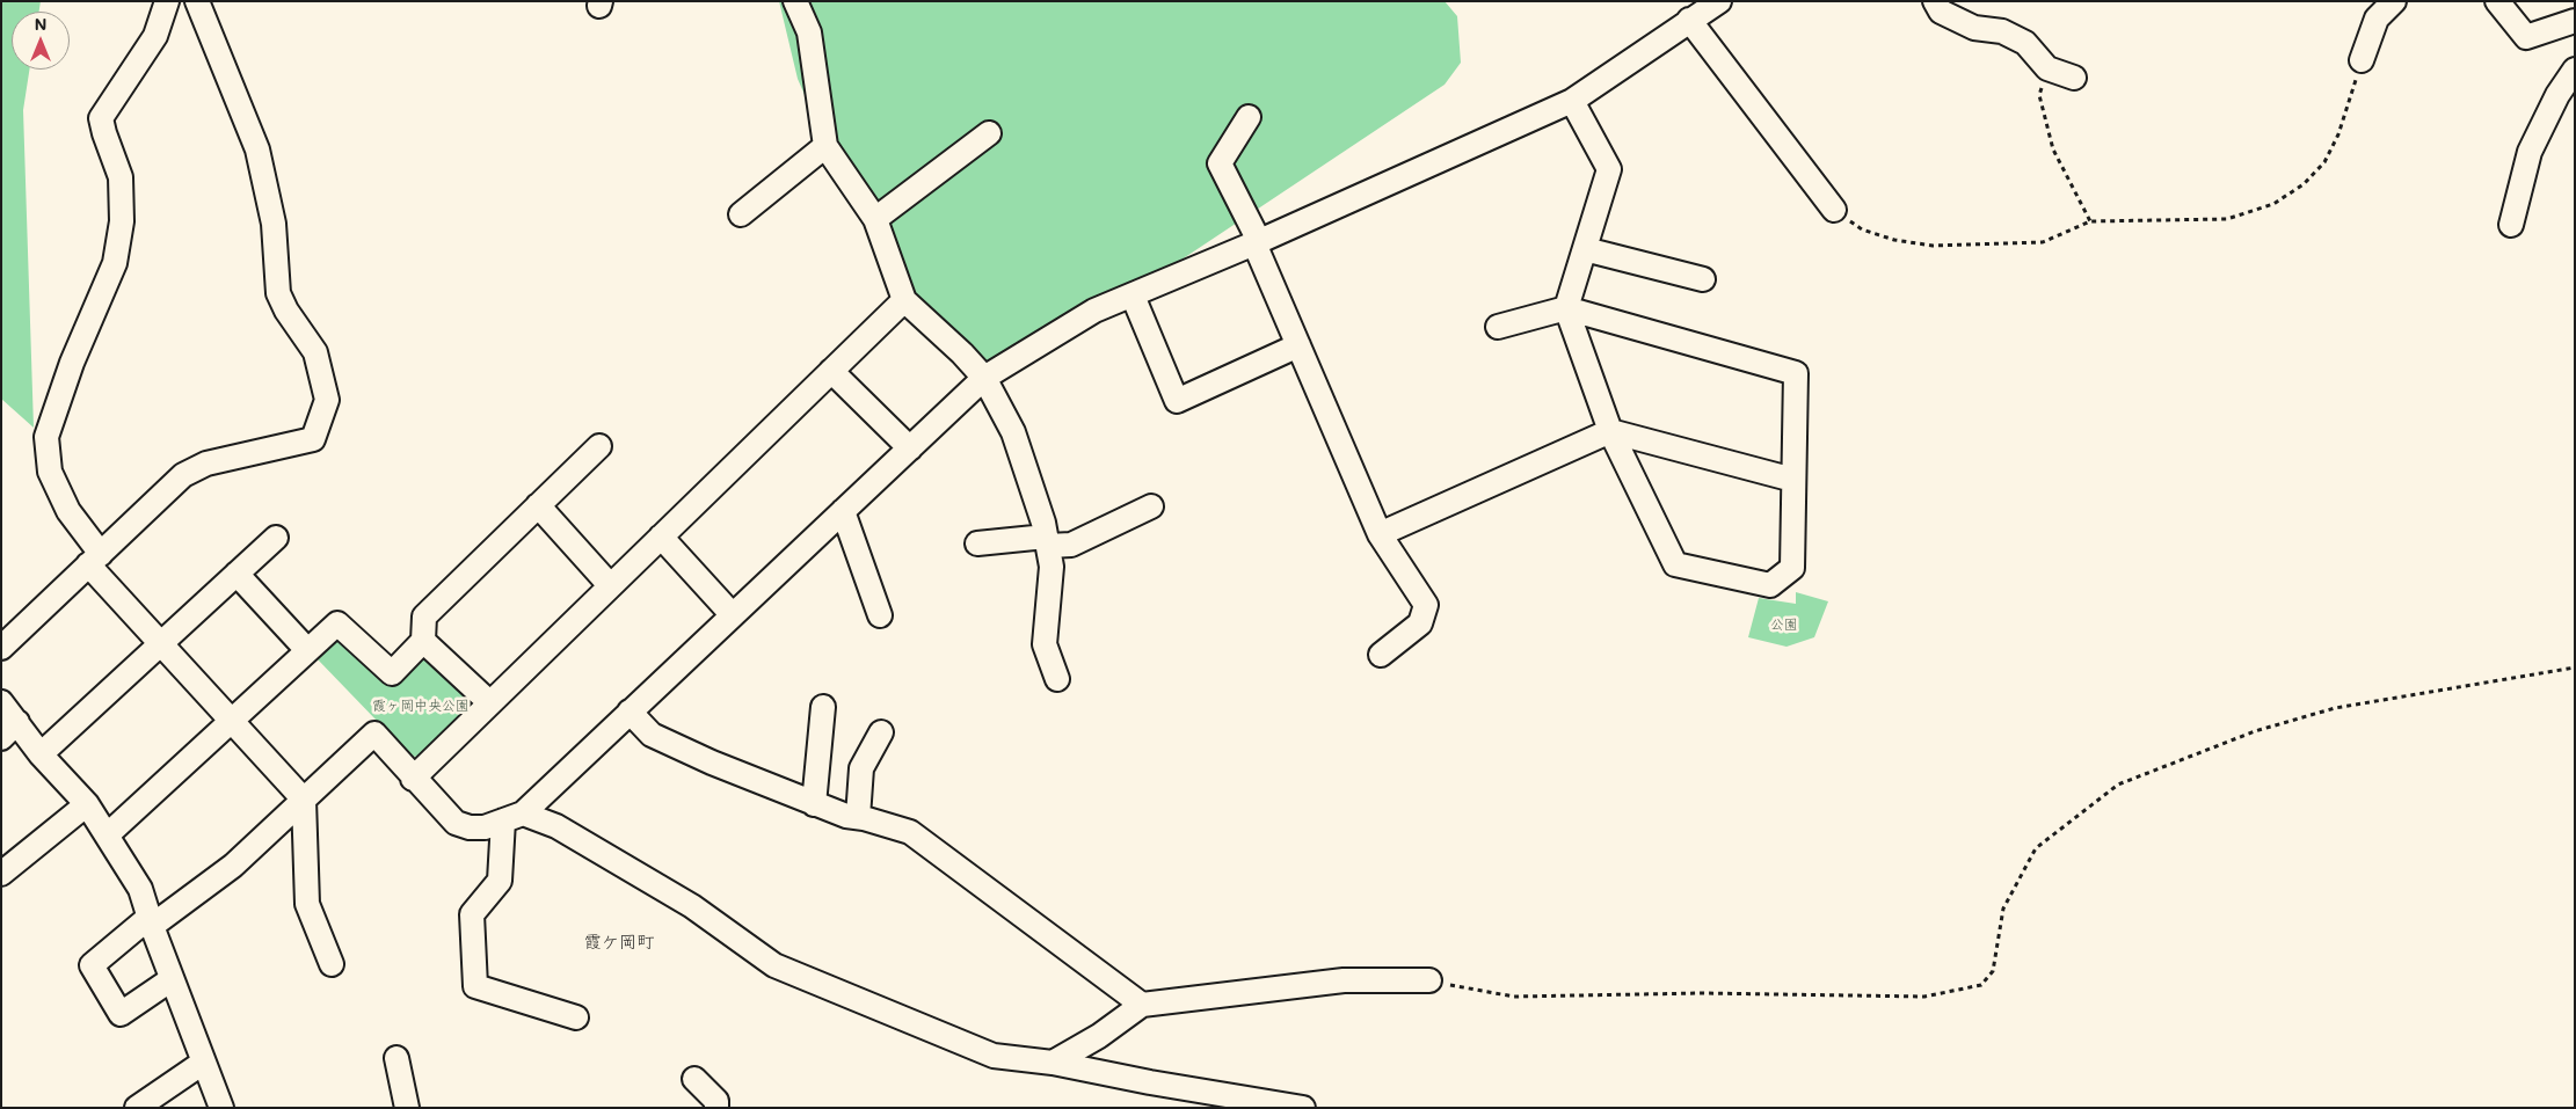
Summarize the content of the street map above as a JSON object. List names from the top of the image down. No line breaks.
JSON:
{"districts":["霞ケ岡町"],"parks":["公園","霞ヶ岡中央公園"],"north":"top"}
